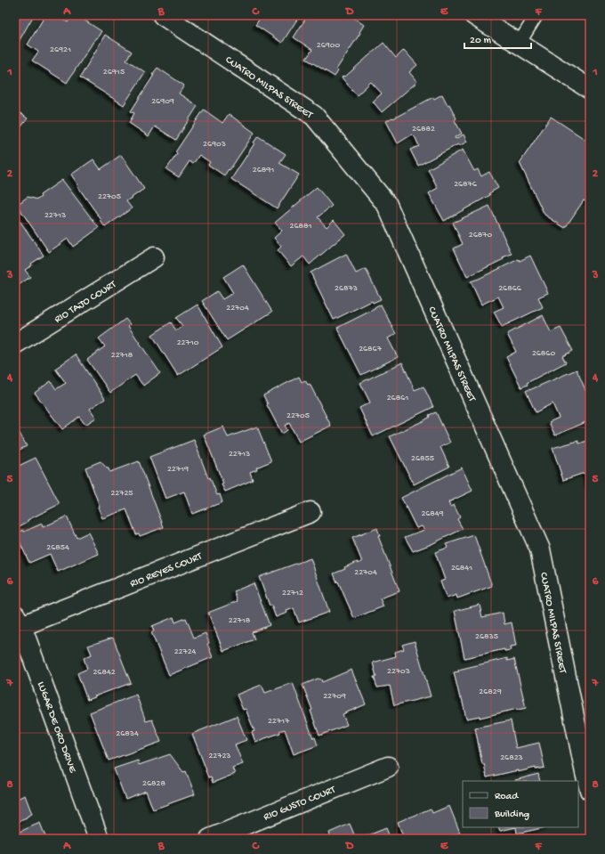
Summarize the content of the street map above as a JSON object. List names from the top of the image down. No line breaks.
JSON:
{"streets":{"street":["CUATRO MILPAS STREET","RIO TAJO COURT","RIO REYES COURT","LUGAR DE ORO DRIVE","RIO GUSTO COURT"]},"crossings":[["RIO REYES COURT","LUGAR DE ORO DRIVE"]],"house_numbers":["26900","26921","26915","26909","26882","26903","26891","26876","22705","22713","26881","26870","26873","26866","22704","22710","26867","26860","22718","26861","22705","22713","26855","22719","22725","26849","26854","26841","22704","22712","22718","26835","22724","22703","26842","26829","22709","22717","26834","22723","26823","26828"],"legend":["Road","Building"],"scale_bar":"20 m","grid":{"columns":["A","B","C","D","E","F"],"rows":["1","2","3","4","5","6","7","8"]}}
